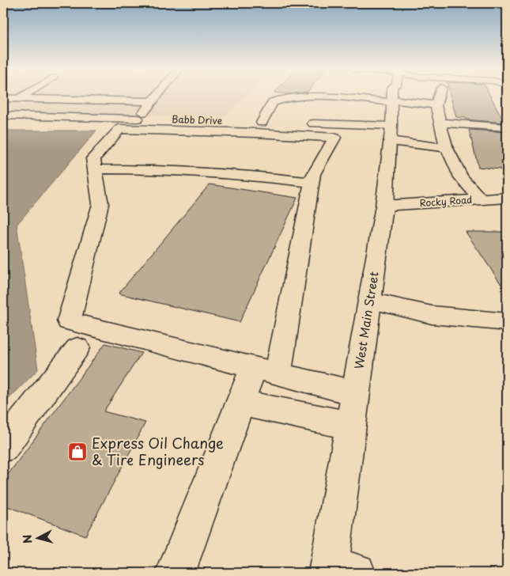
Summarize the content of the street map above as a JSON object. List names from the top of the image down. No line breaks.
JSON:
{"streets":{"street":["Babb Drive","Rocky Road","West Main Street"]},"crossings":[["Rocky Road","West Main Street"]],"places":{"shop":["Express Oil Change & Tire Engineers"]},"north":"left"}
